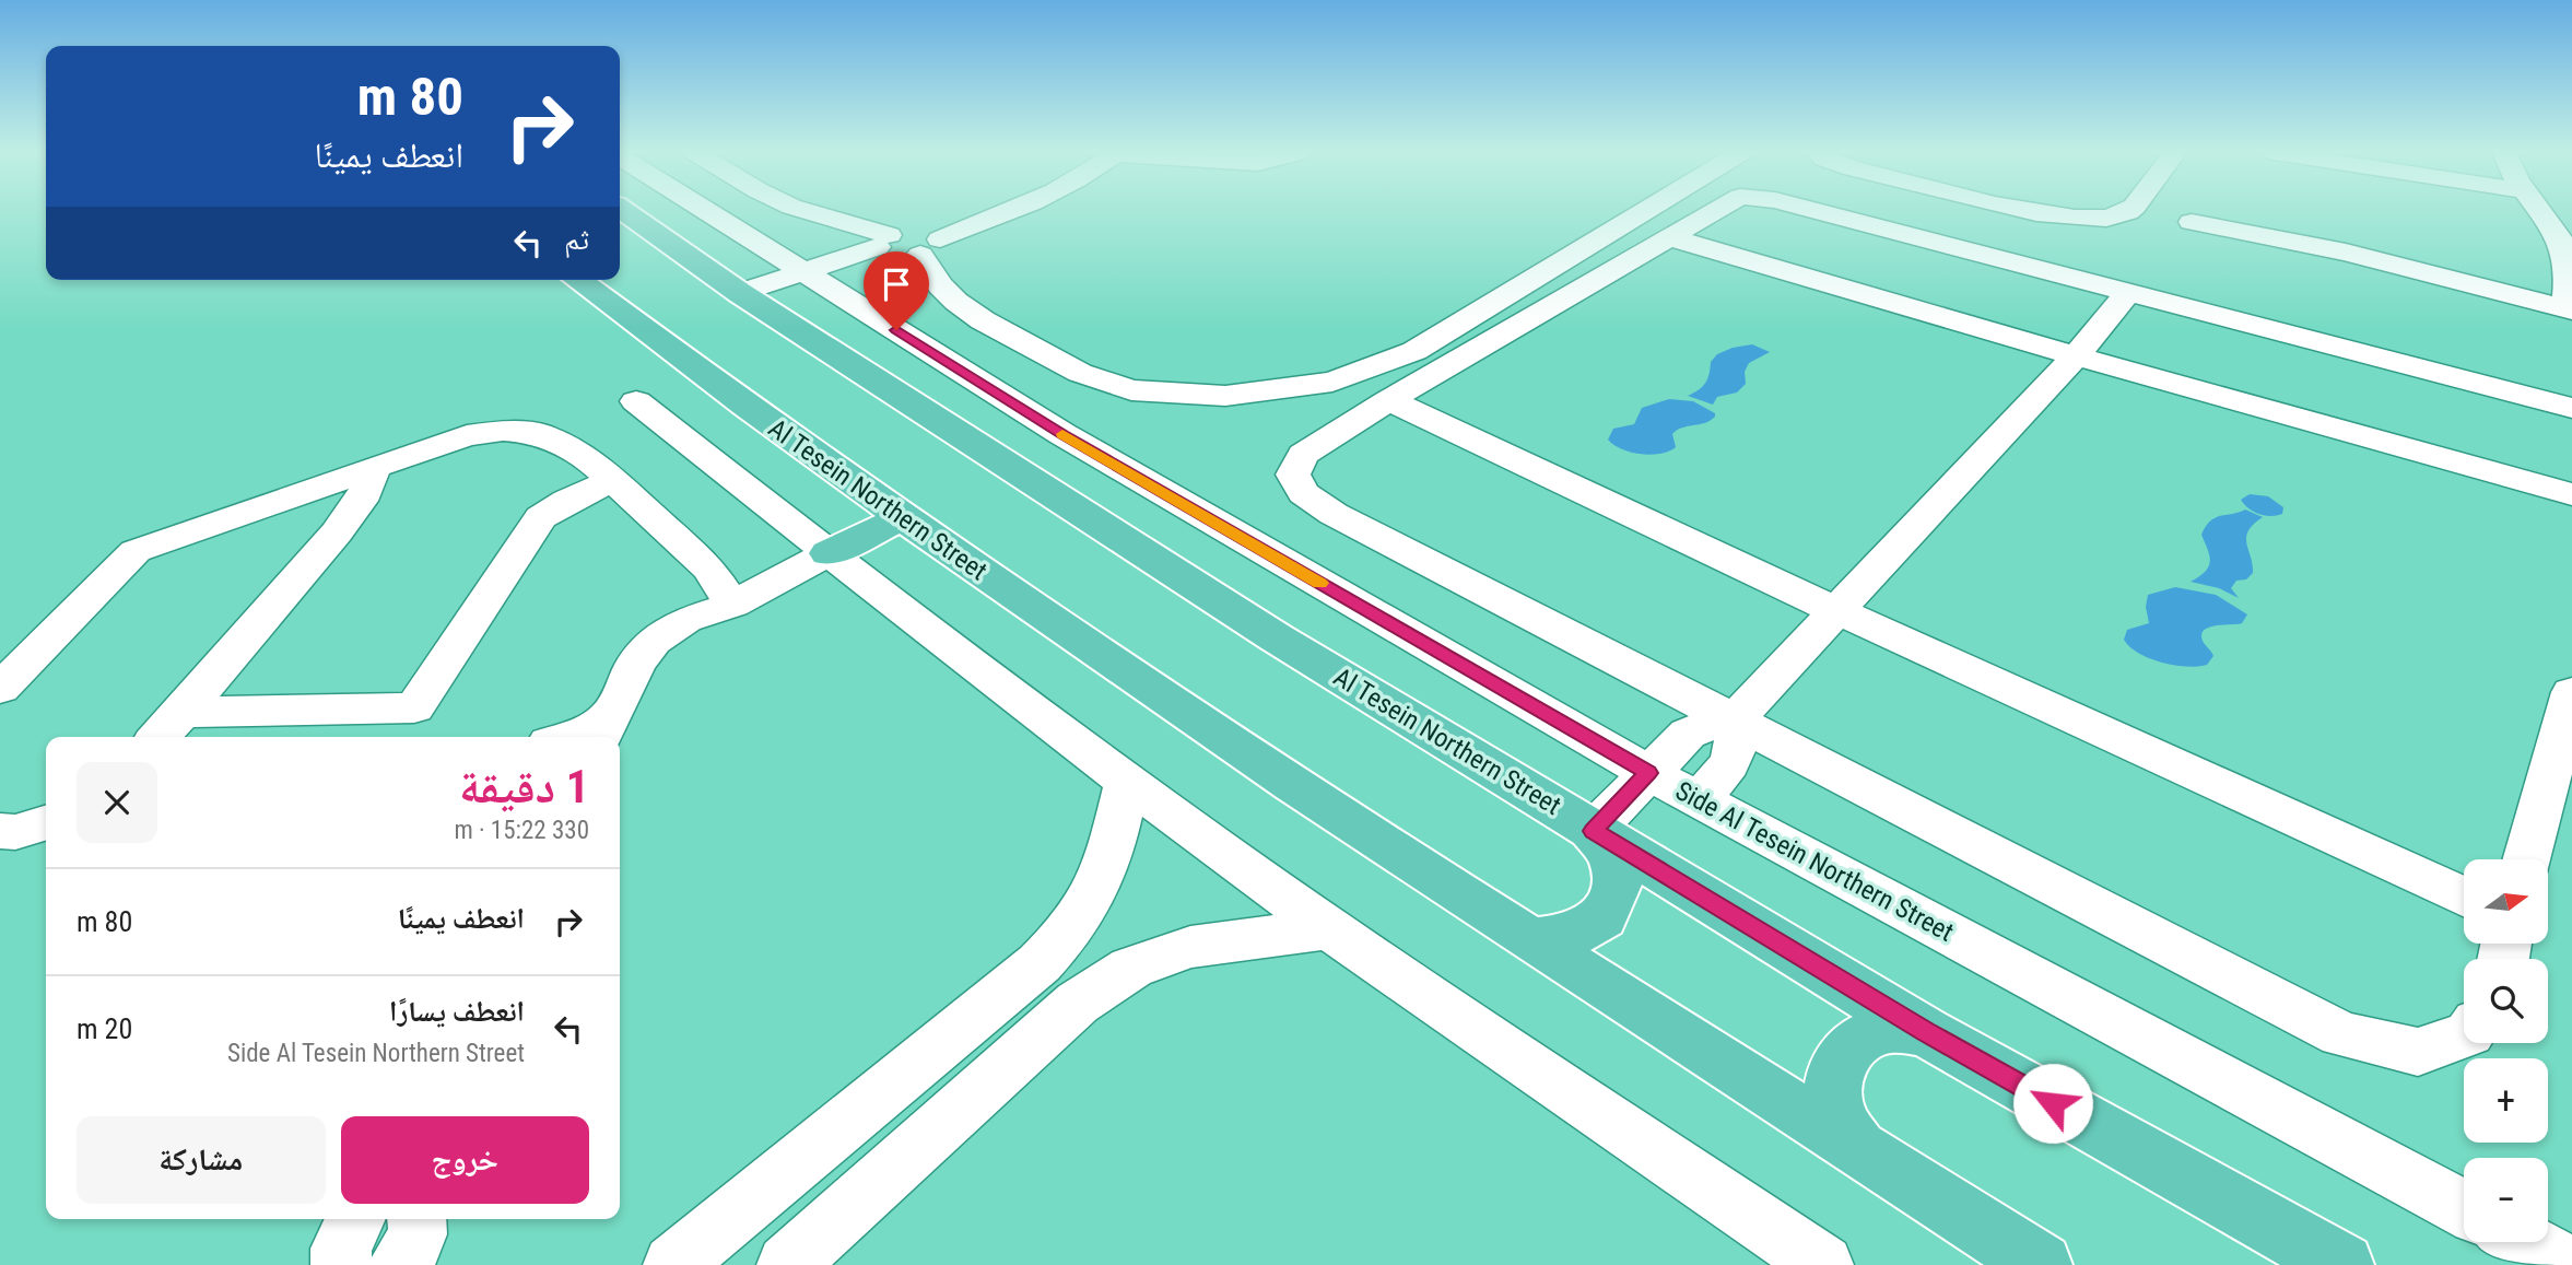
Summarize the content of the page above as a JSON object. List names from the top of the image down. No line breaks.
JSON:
{"streets":{"main road":["Al Tesein Northern Street"],"street":["Side Al Tesein Northern Street"]},"north":"right","page":{"turn":["80 m","انعطف يمينًا"],"then":"ثم","heading":["1 دقيقة","330 m · 15:22"],"map_buttons":["+","−"],"list":[{"name":"انعطف يمينًا","value":"80 m"},{"name":"انعطف يسارًا","note":"Side Al Tesein Northern Street","value":"20 m"}],"buttons":["خروج","مشاركة"]}}
